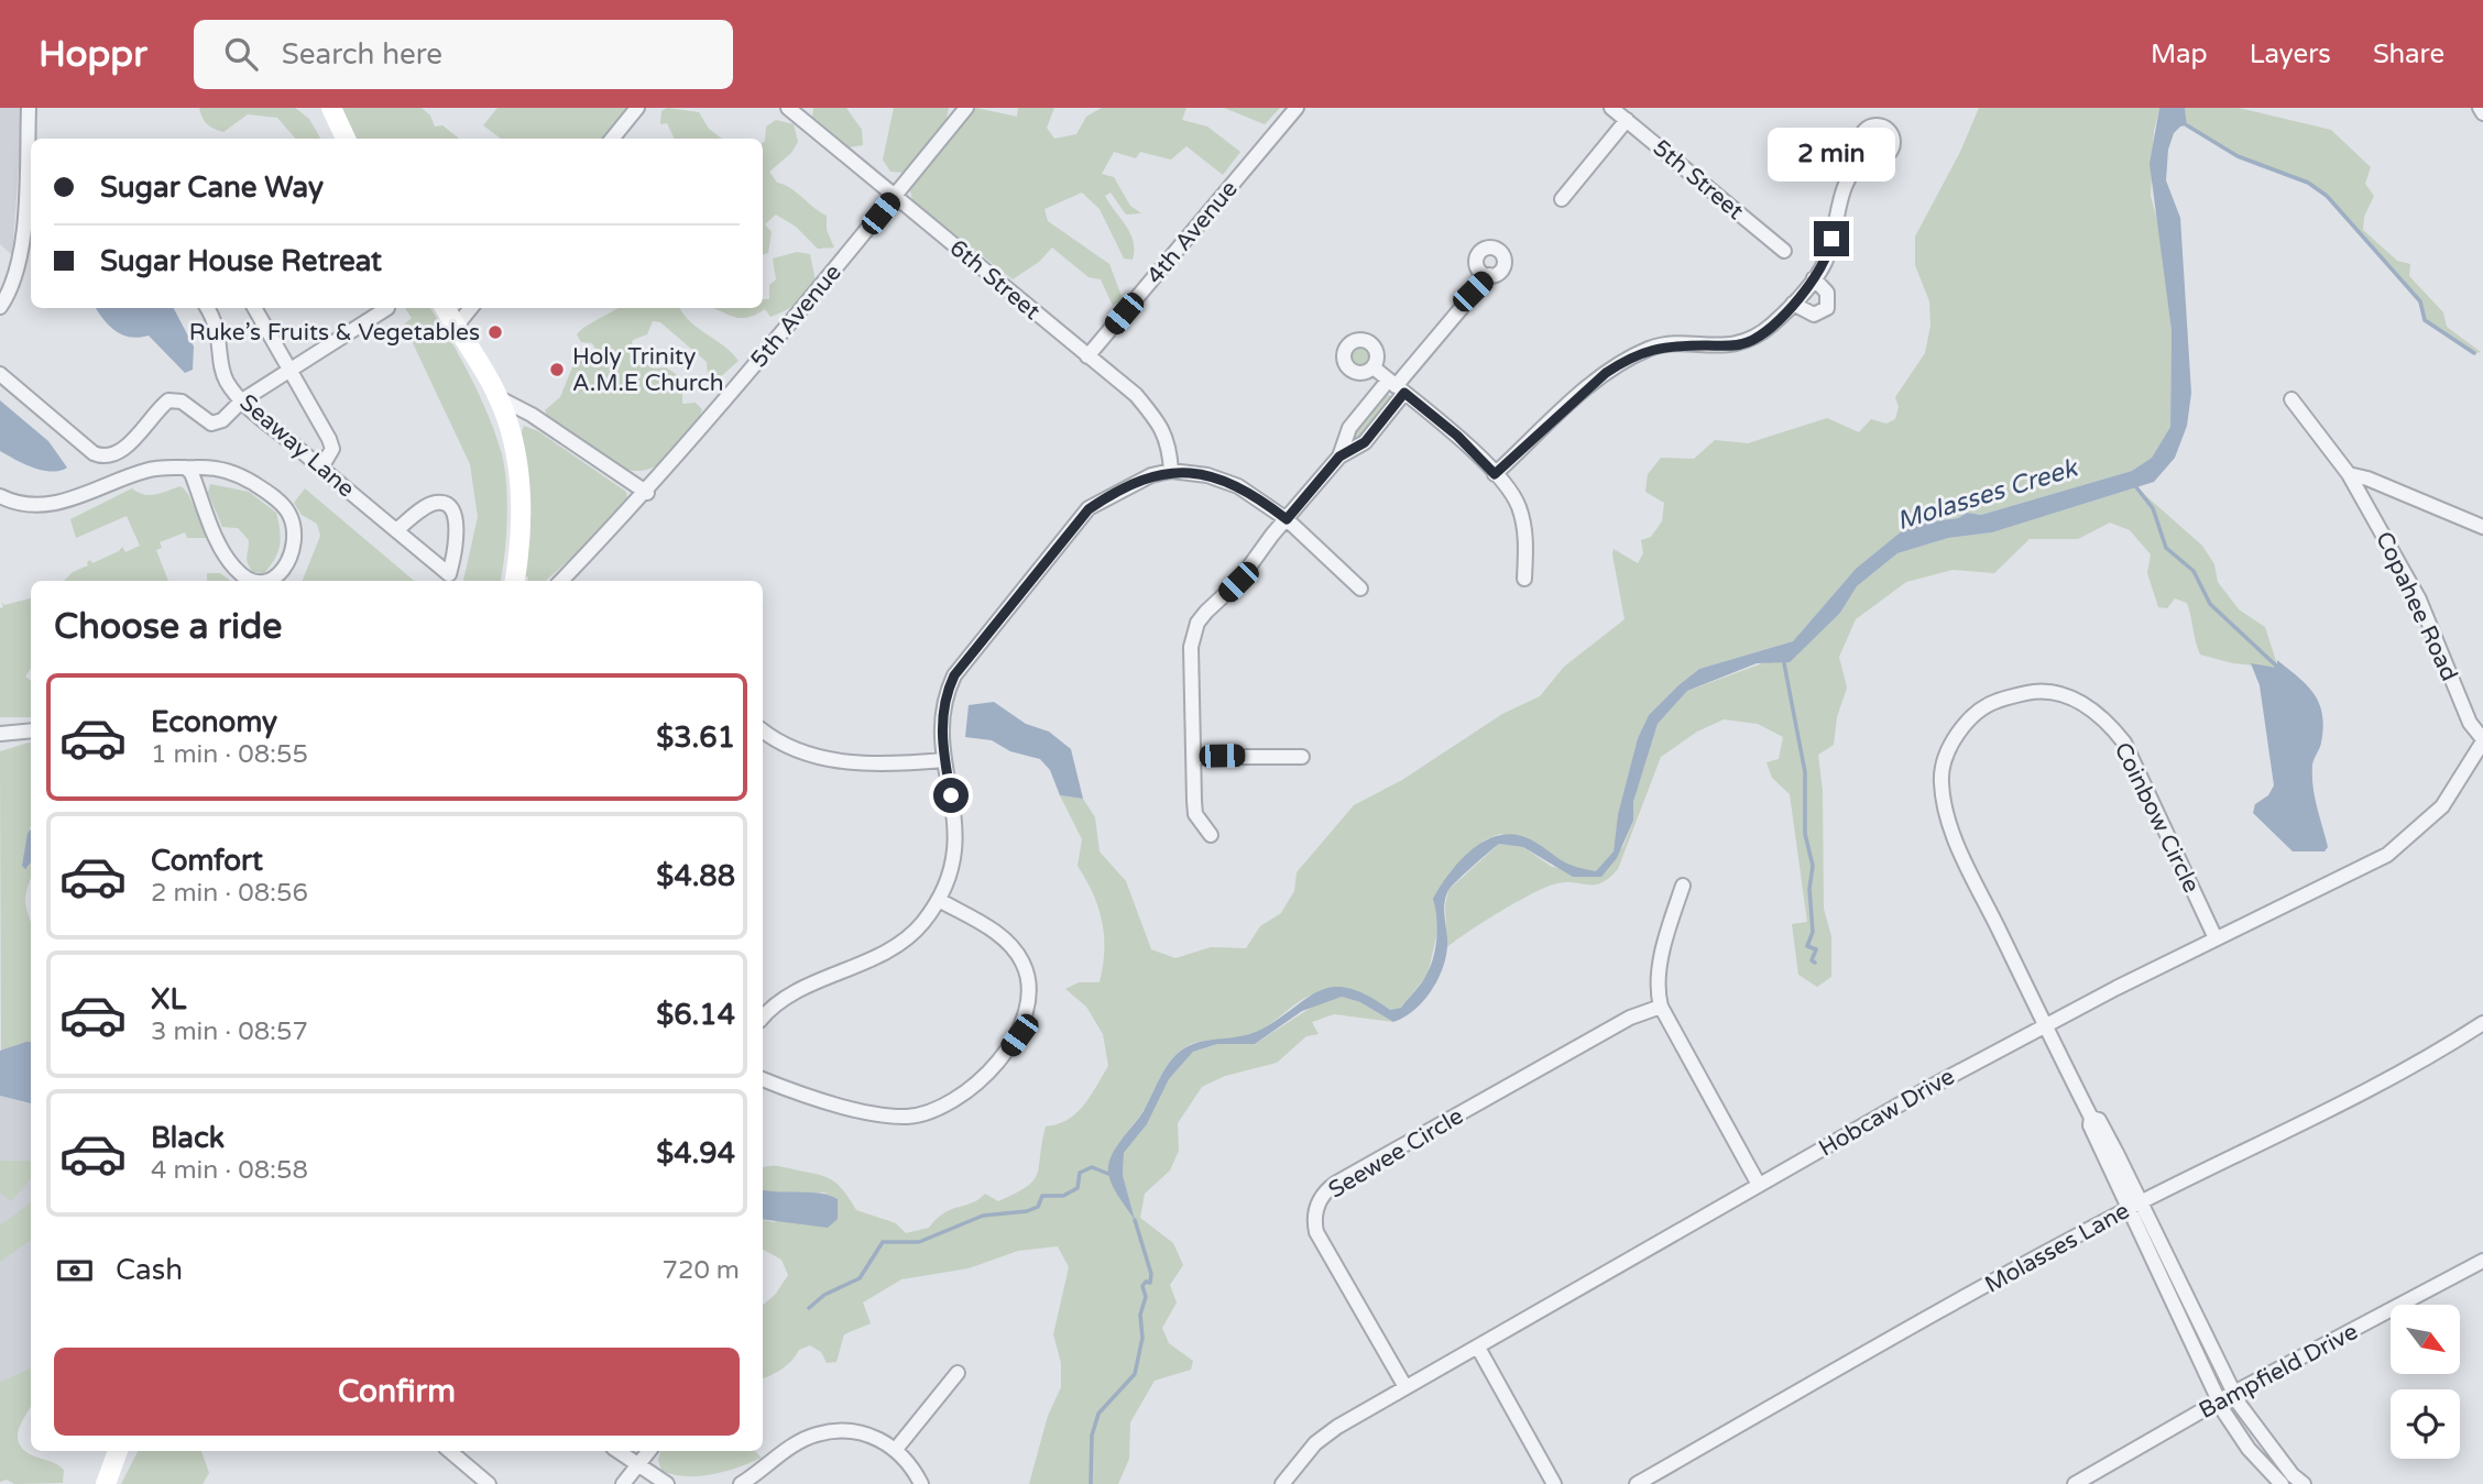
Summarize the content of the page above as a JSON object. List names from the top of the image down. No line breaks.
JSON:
{"streets":{"street":["5th Street","4th Avenue","6th Street","5th Avenue","Seaway Lane","Copahee Road","Coinbow Circle","Hobcaw Drive","Seewee Circle","Molasses Lane","Bampfield Drive"]},"crossings":[["4th Avenue","6th Street"],["6th Street","5th Avenue"],["Copahee Road","Hobcaw Drive"],["Coinbow Circle","Hobcaw Drive"],["Coinbow Circle","Molasses Lane"],["Hobcaw Drive","Seewee Circle"]],"water":["Molasses Creek"],"places":["Ruke’s Fruits & Vegetables","Holy Trinity A.M.E Church"],"north":"bottom right","page":{"header":"Hoppr","search":"Search here","nav":["Map","Layers","Share"],"bubble":"2 min","banner":["Sugar Cane Way","Sugar House Retreat"],"heading":"Choose a ride","list":[{"name":"Economy","note":"1 min · 08:55","value":"$3.61"},{"name":"Comfort","note":"2 min · 08:56","value":"$4.88"},{"name":"XL","note":"3 min · 08:57","value":"$6.14"},{"name":"Black","note":"4 min · 08:58","value":"$4.94"}],"pay":["Cash","720 m"],"buttons":"Confirm"}}
